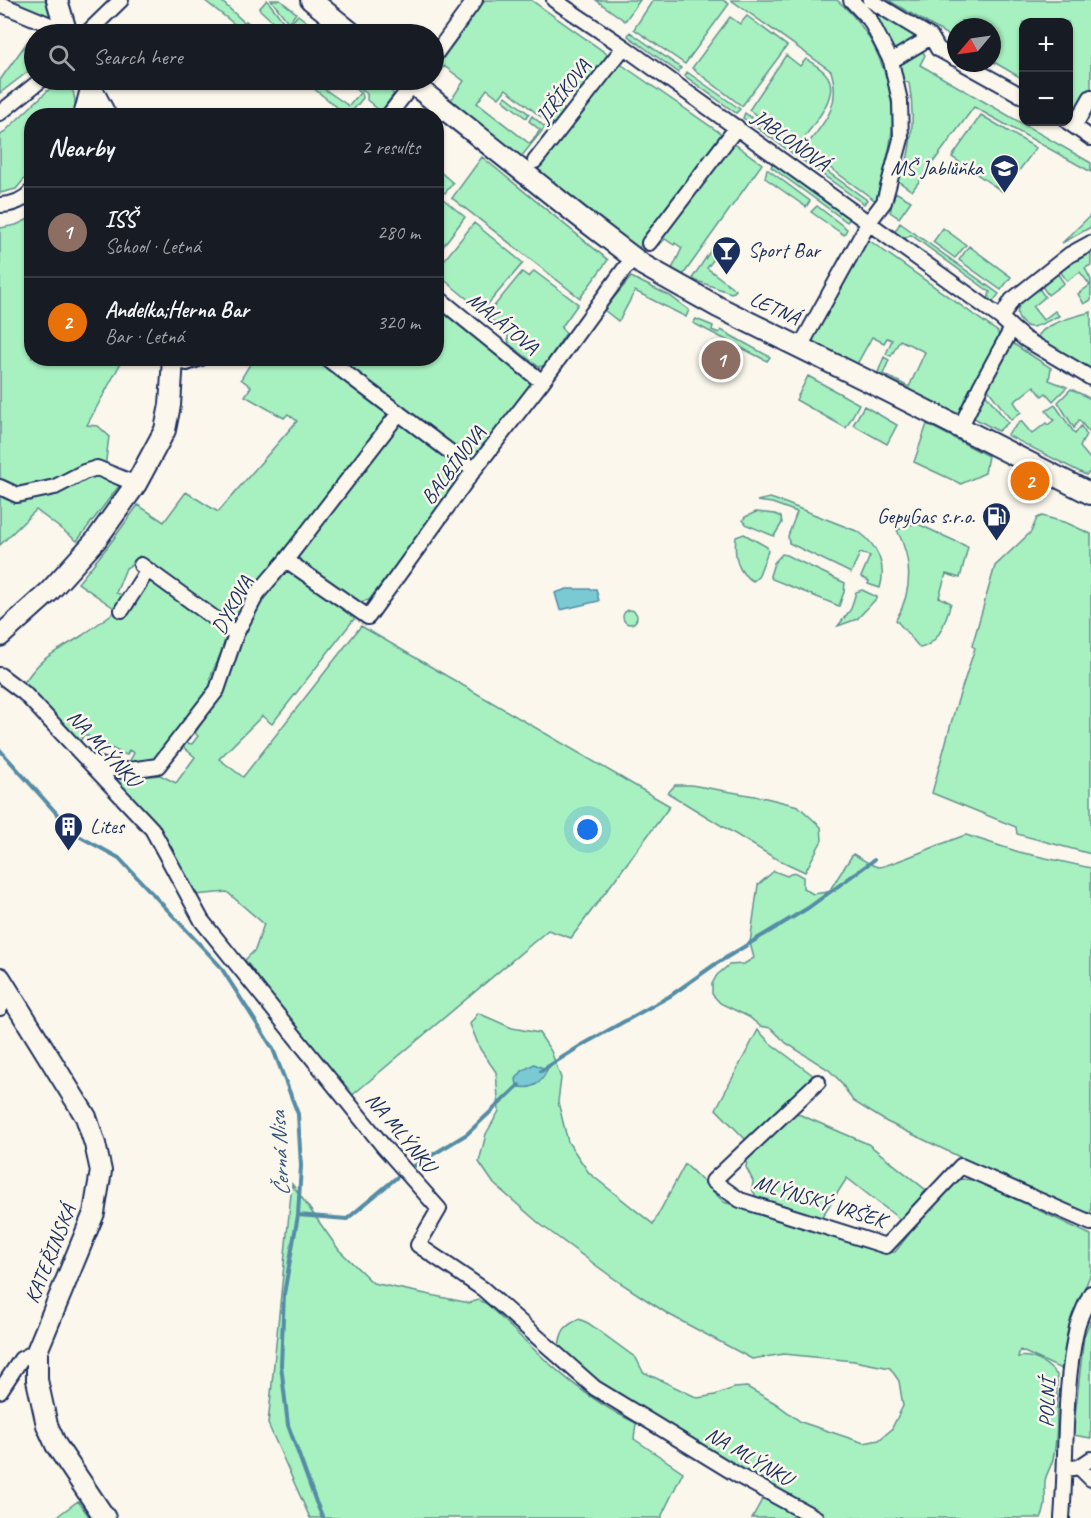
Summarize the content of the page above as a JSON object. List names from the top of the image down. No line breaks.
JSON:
{"streets":{"street":["JIŘÍKOVA","JABLOŇOVÁ","LETNÁ","MALÁTOVA","BALBÍNOVA","DYKOVA","NA MLÝNKU","MLÝNSKÝ VRŠEK","KATEŘINSKÁ","POLNÍ"]},"crossings":[["JIŘÍKOVA","JABLOŇOVÁ"],["LETNÁ","BALBÍNOVA"],["MALÁTOVA","BALBÍNOVA"],["BALBÍNOVA","DYKOVA"],["DYKOVA","NA MLÝNKU"]],"water":["Černá Nisa"],"places":{"school or university":["MŠ Jablůňka"],"bar":["Sport Bar"],"fuel station":["GepyGas s.r.o."],"building":["Lites"]},"north":"bottom left","page":{"map_buttons":["+","−"],"search":"Search here","heading":["Nearby","2 results"],"list":[{"mark":"1","name":"ISŠ","note":"School · Letná","value":"280 m"},{"mark":"2","name":"Andelka;Herna Bar","note":"Bar · Letná","value":"320 m"}],"pins":["1","2"]}}
